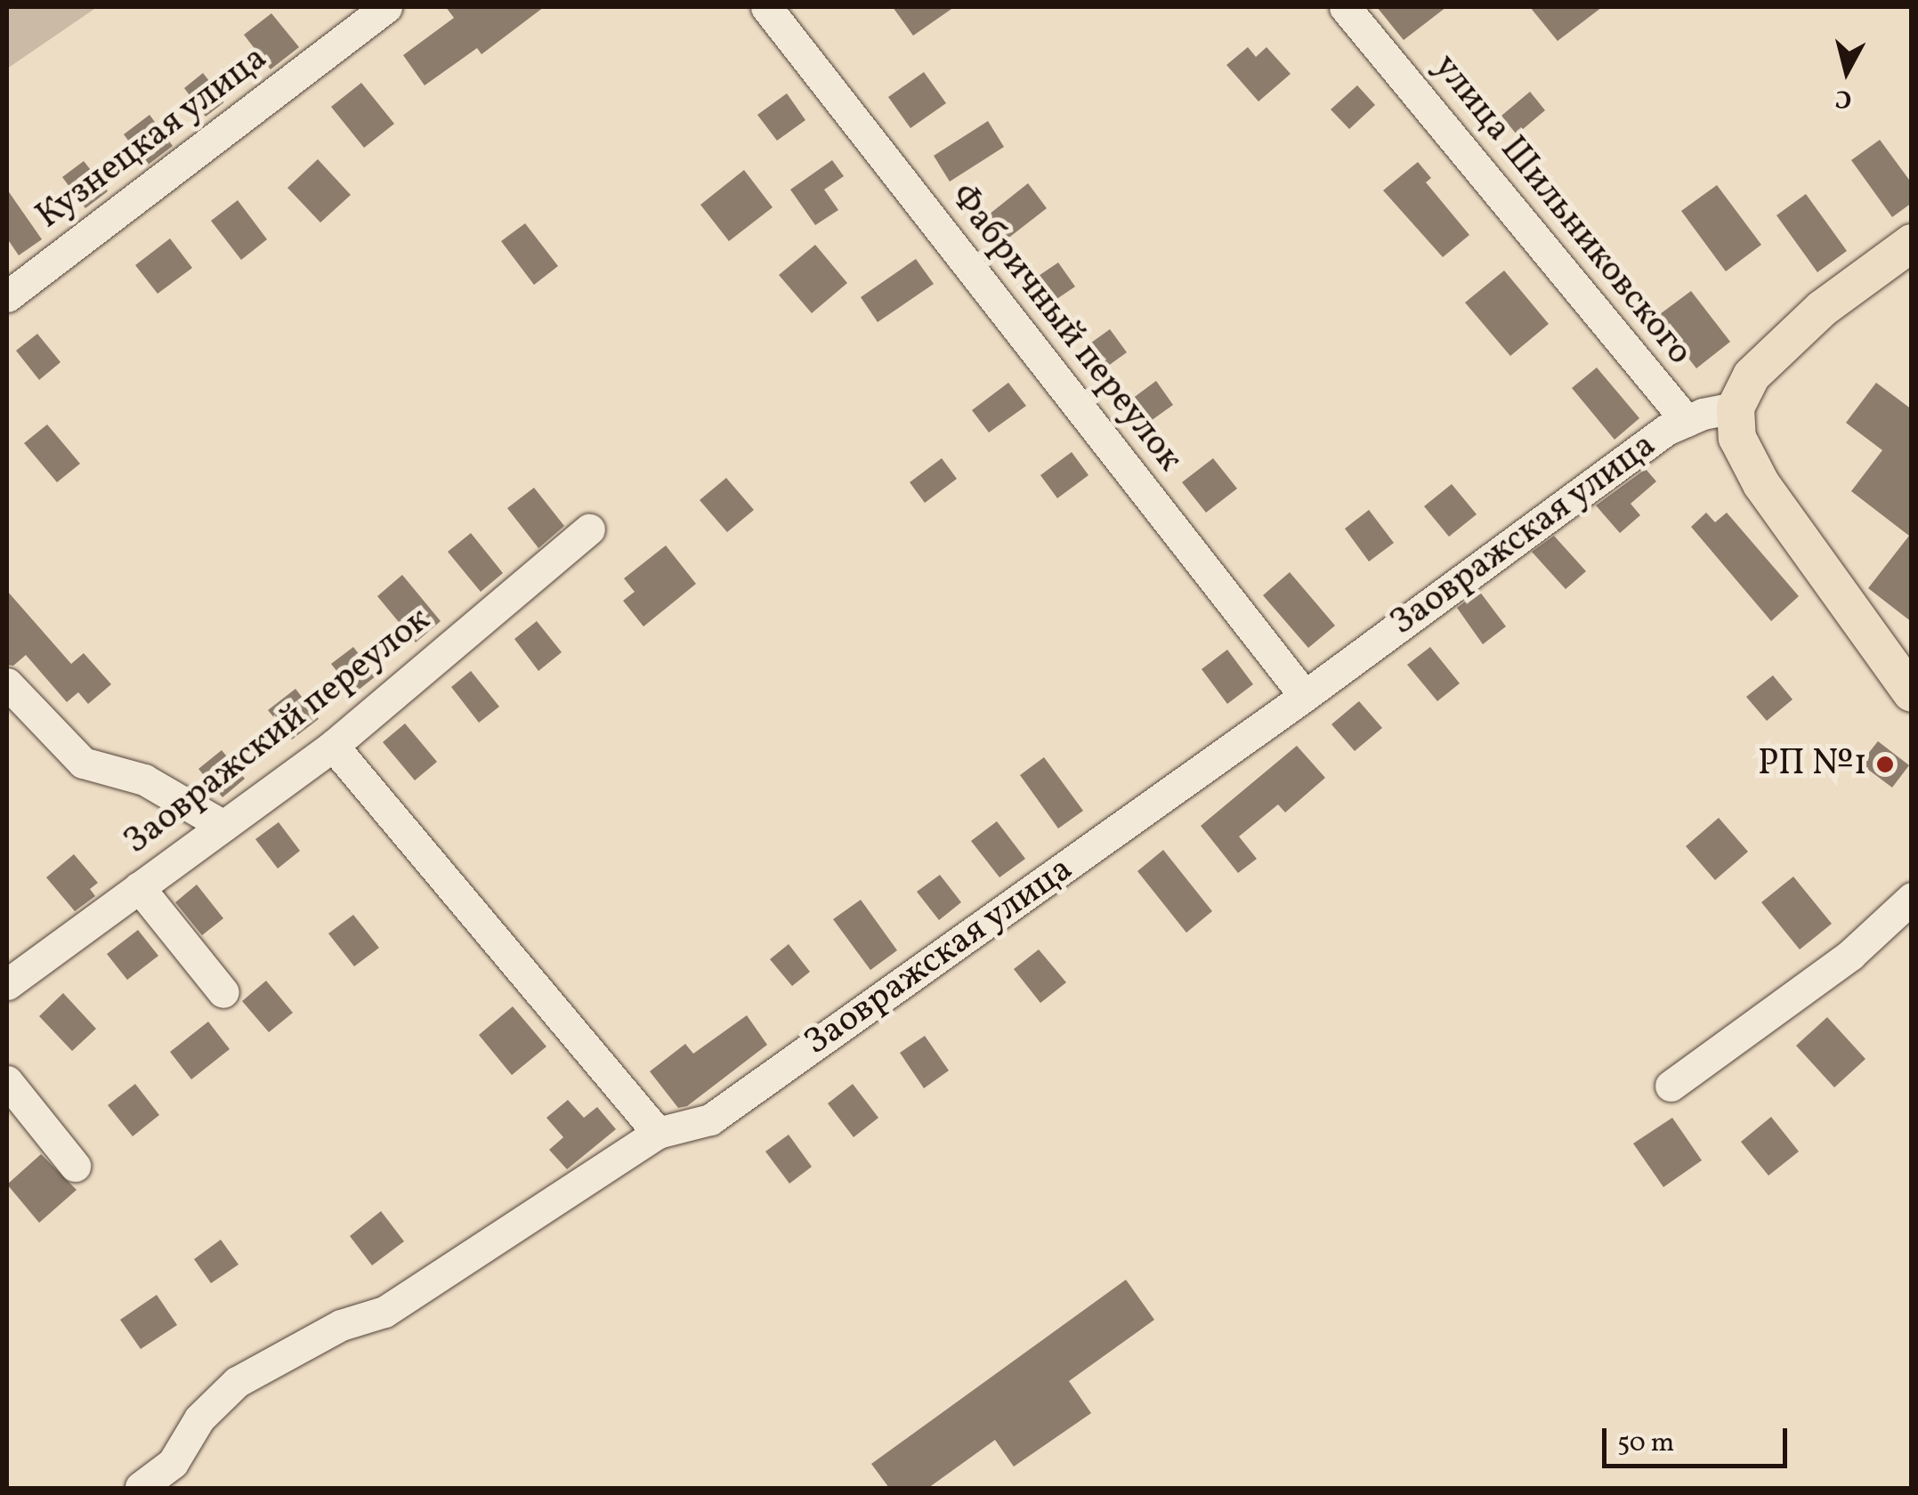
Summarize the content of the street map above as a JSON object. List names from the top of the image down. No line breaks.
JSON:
{"streets":{"street":["Кузнецкая улица","улица Шильниковского","Фабричный переулок","Заовражская улица","Заовражский переулок"]},"crossings":[["улица Шильниковского","Заовражская улица"],["Фабричный переулок","Заовражская улица"]],"places":["РП №1"],"scale_bar":"50 m","north":"bottom"}
